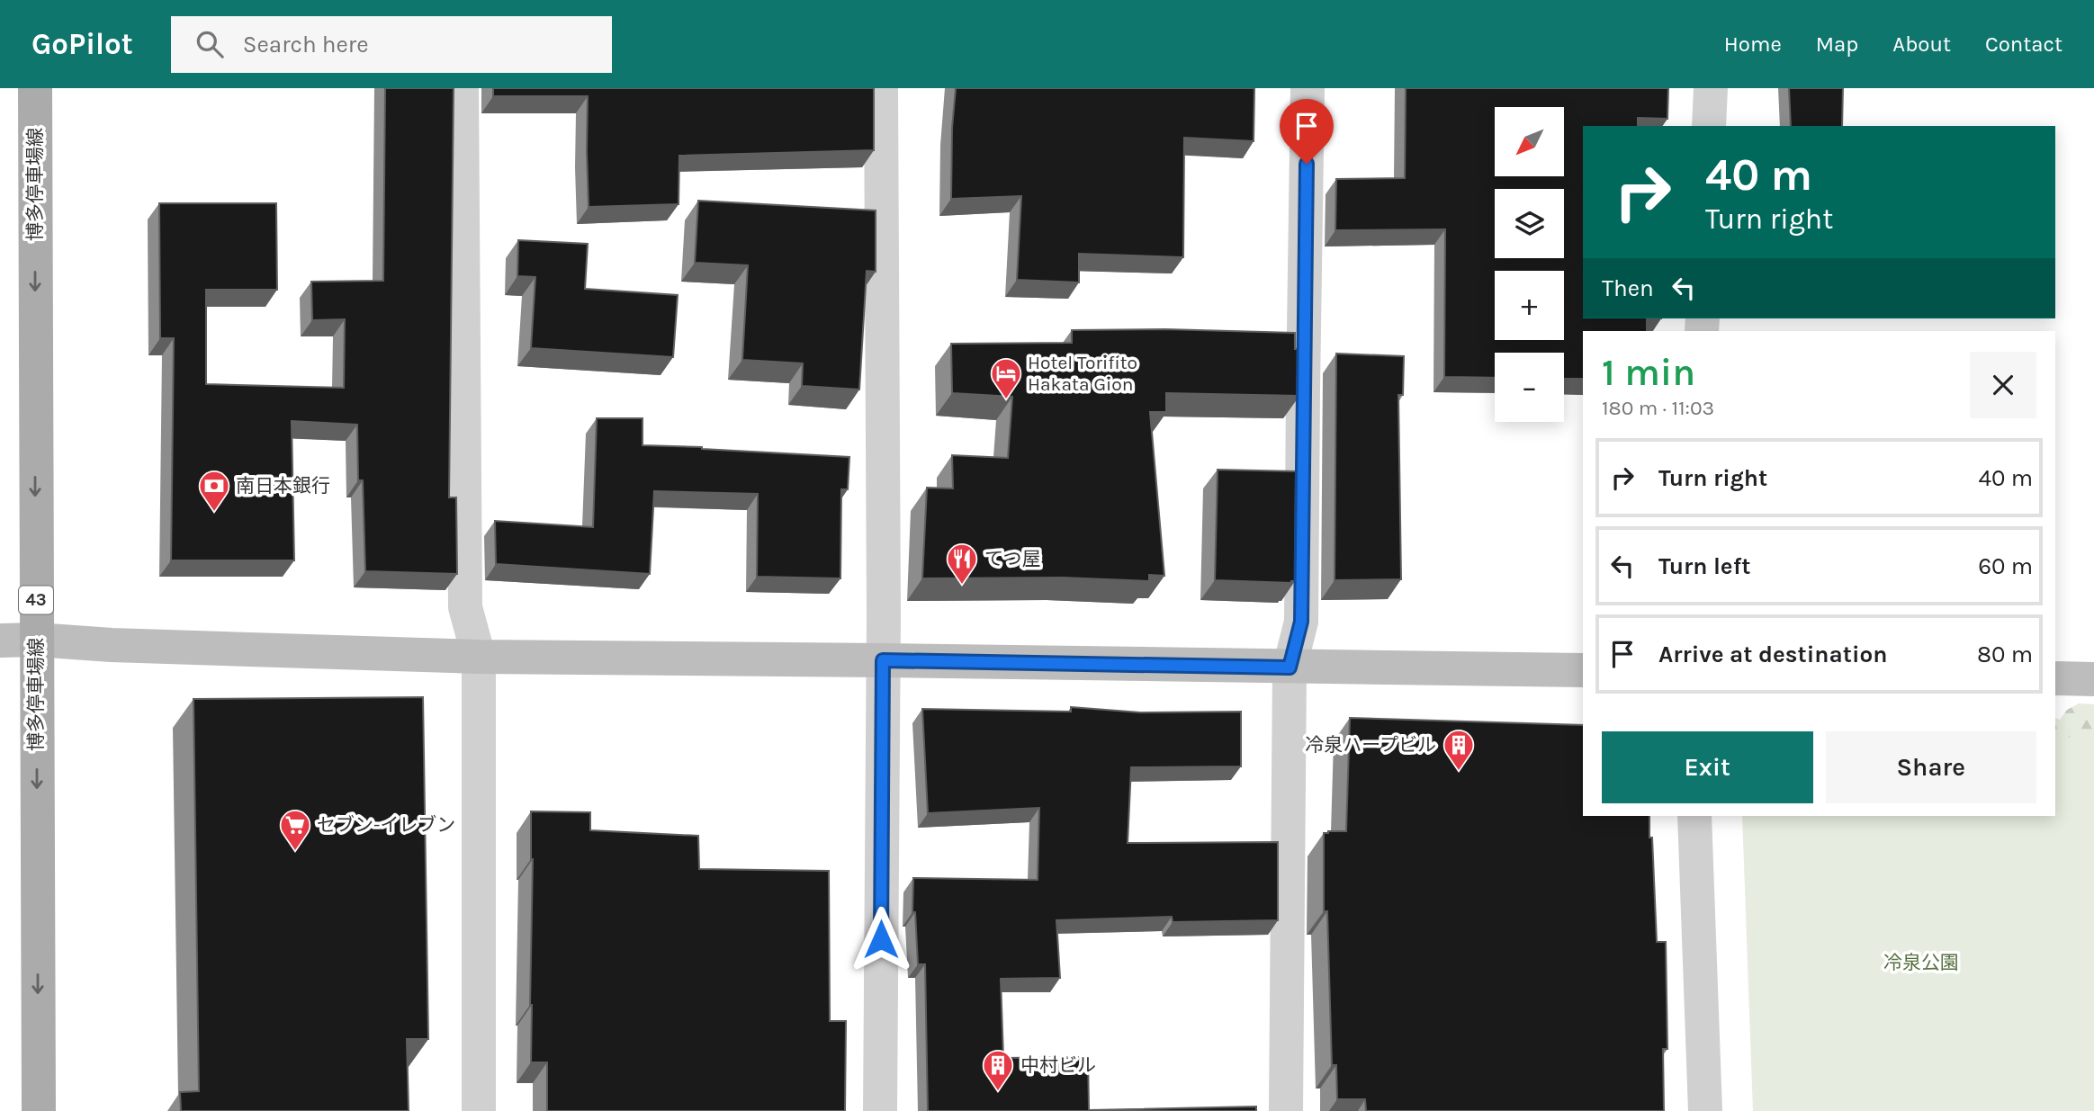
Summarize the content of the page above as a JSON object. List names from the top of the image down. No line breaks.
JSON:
{"streets":{"main road":["博多停車場線","43"]},"one_way":["博多停車場線"],"parks":["冷泉公園"],"places":{"hotel":["Hotel Torifito Hakata Gion"],"bank":["南日本銀行"],"restaurant":["てつ屋"],"building":["冷泉ハープビル","中村ビル"],"supermarket":["セブン-イレブン"]},"north":"bottom left","page":{"header":"GoPilot","search":"Search here","nav":["Home","Map","About","Contact"],"map_buttons":["+","−"],"turn":["40 m","Turn right"],"then":"Then","heading":["1 min","180 m · 11:03"],"list":[{"name":"Turn right","value":"40 m"},{"name":"Turn left","value":"60 m"},{"name":"Arrive at destination","value":"80 m"}],"buttons":["Exit","Share"]}}
